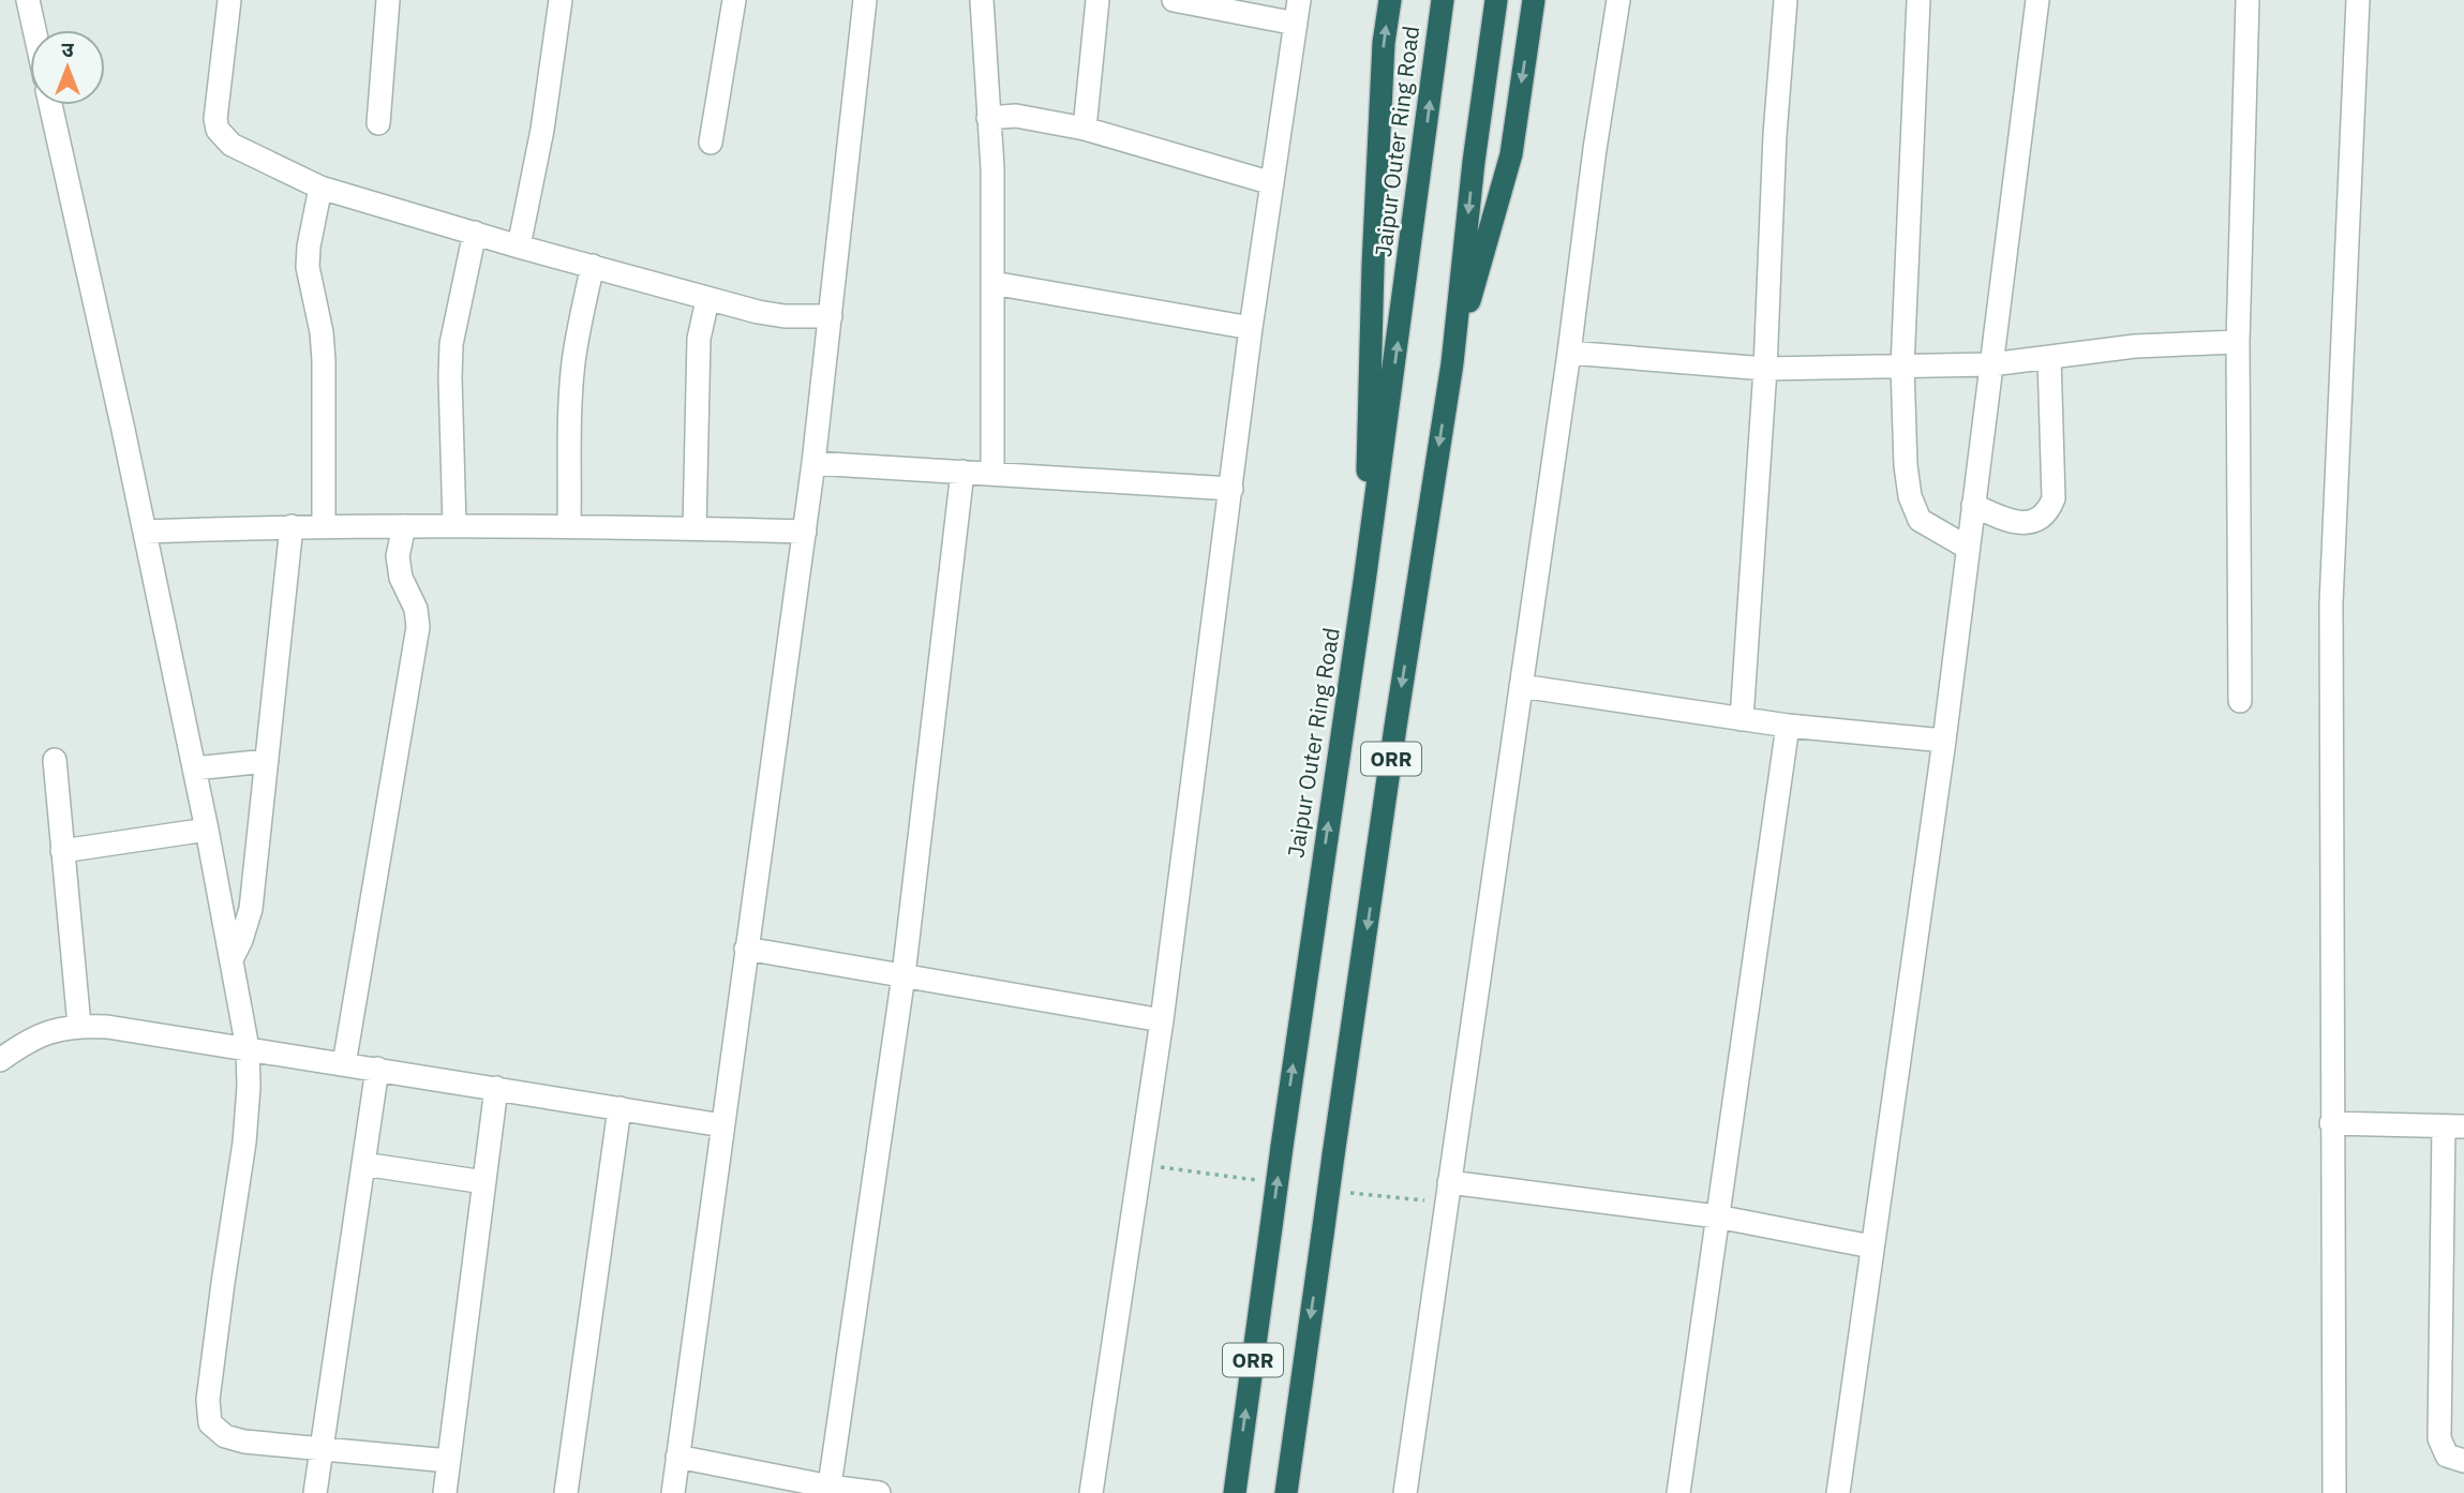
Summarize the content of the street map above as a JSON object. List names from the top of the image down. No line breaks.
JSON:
{"streets":{"highway":["Jaipur Outer Ring Road","ORR"]},"north":"top"}
